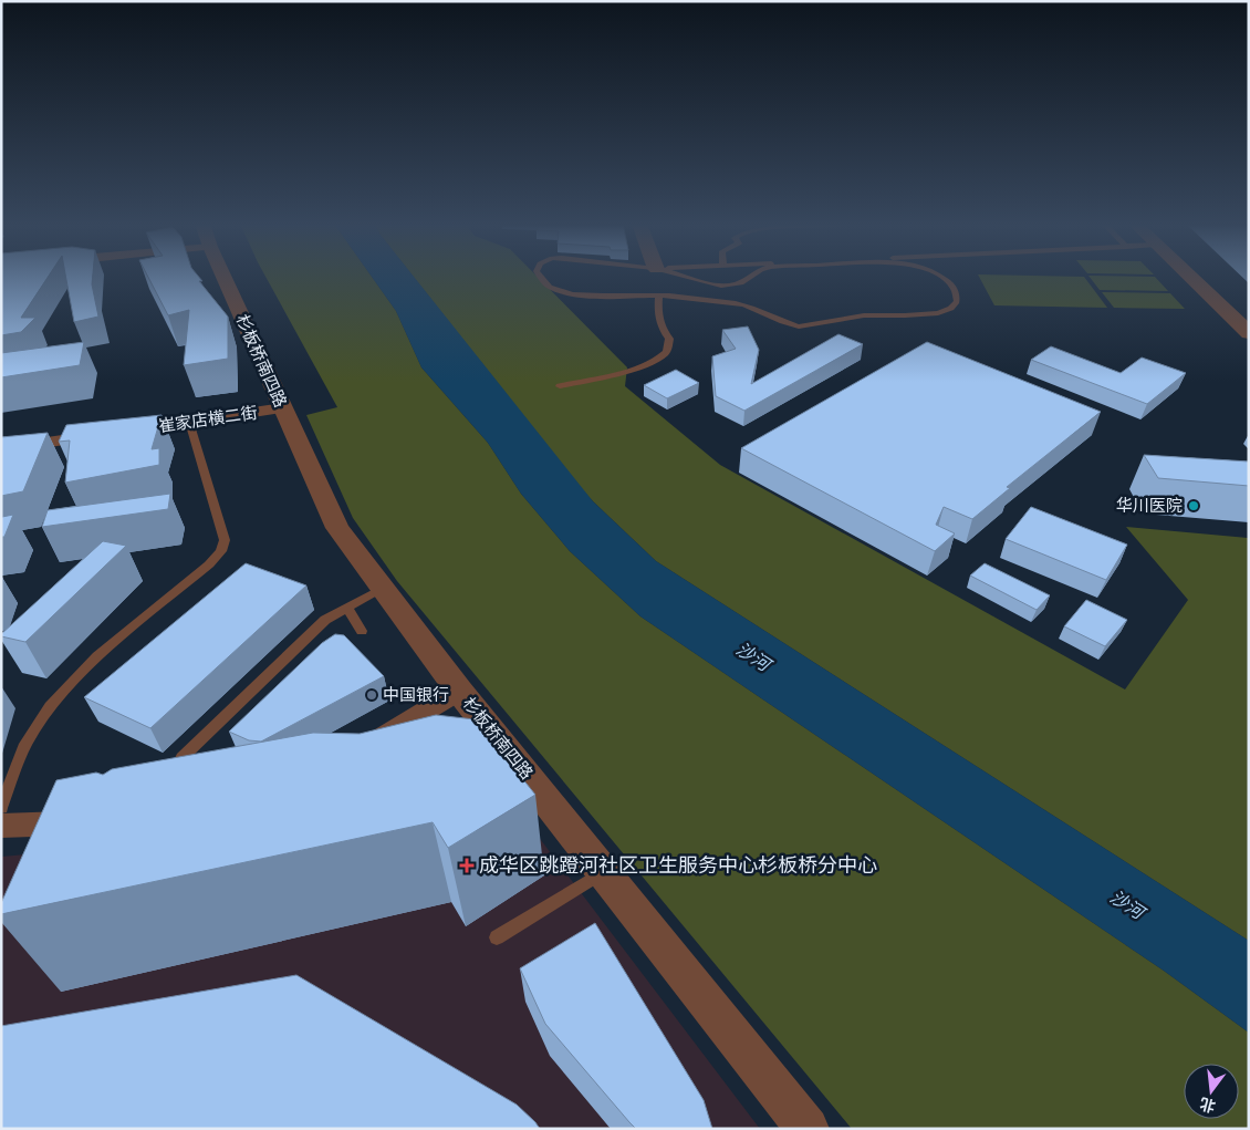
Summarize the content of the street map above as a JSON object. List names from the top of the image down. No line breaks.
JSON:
{"streets":{"street":["杉板桥南四路","崔家店横二街"]},"crossings":[["杉板桥南四路","崔家店横二街"]],"water":["沙河"],"places":{"other":["华川医院","中国银行"],"health":["成华区跳蹬河社区卫生服务中心杉板桥分中心"]},"north":"bottom"}
